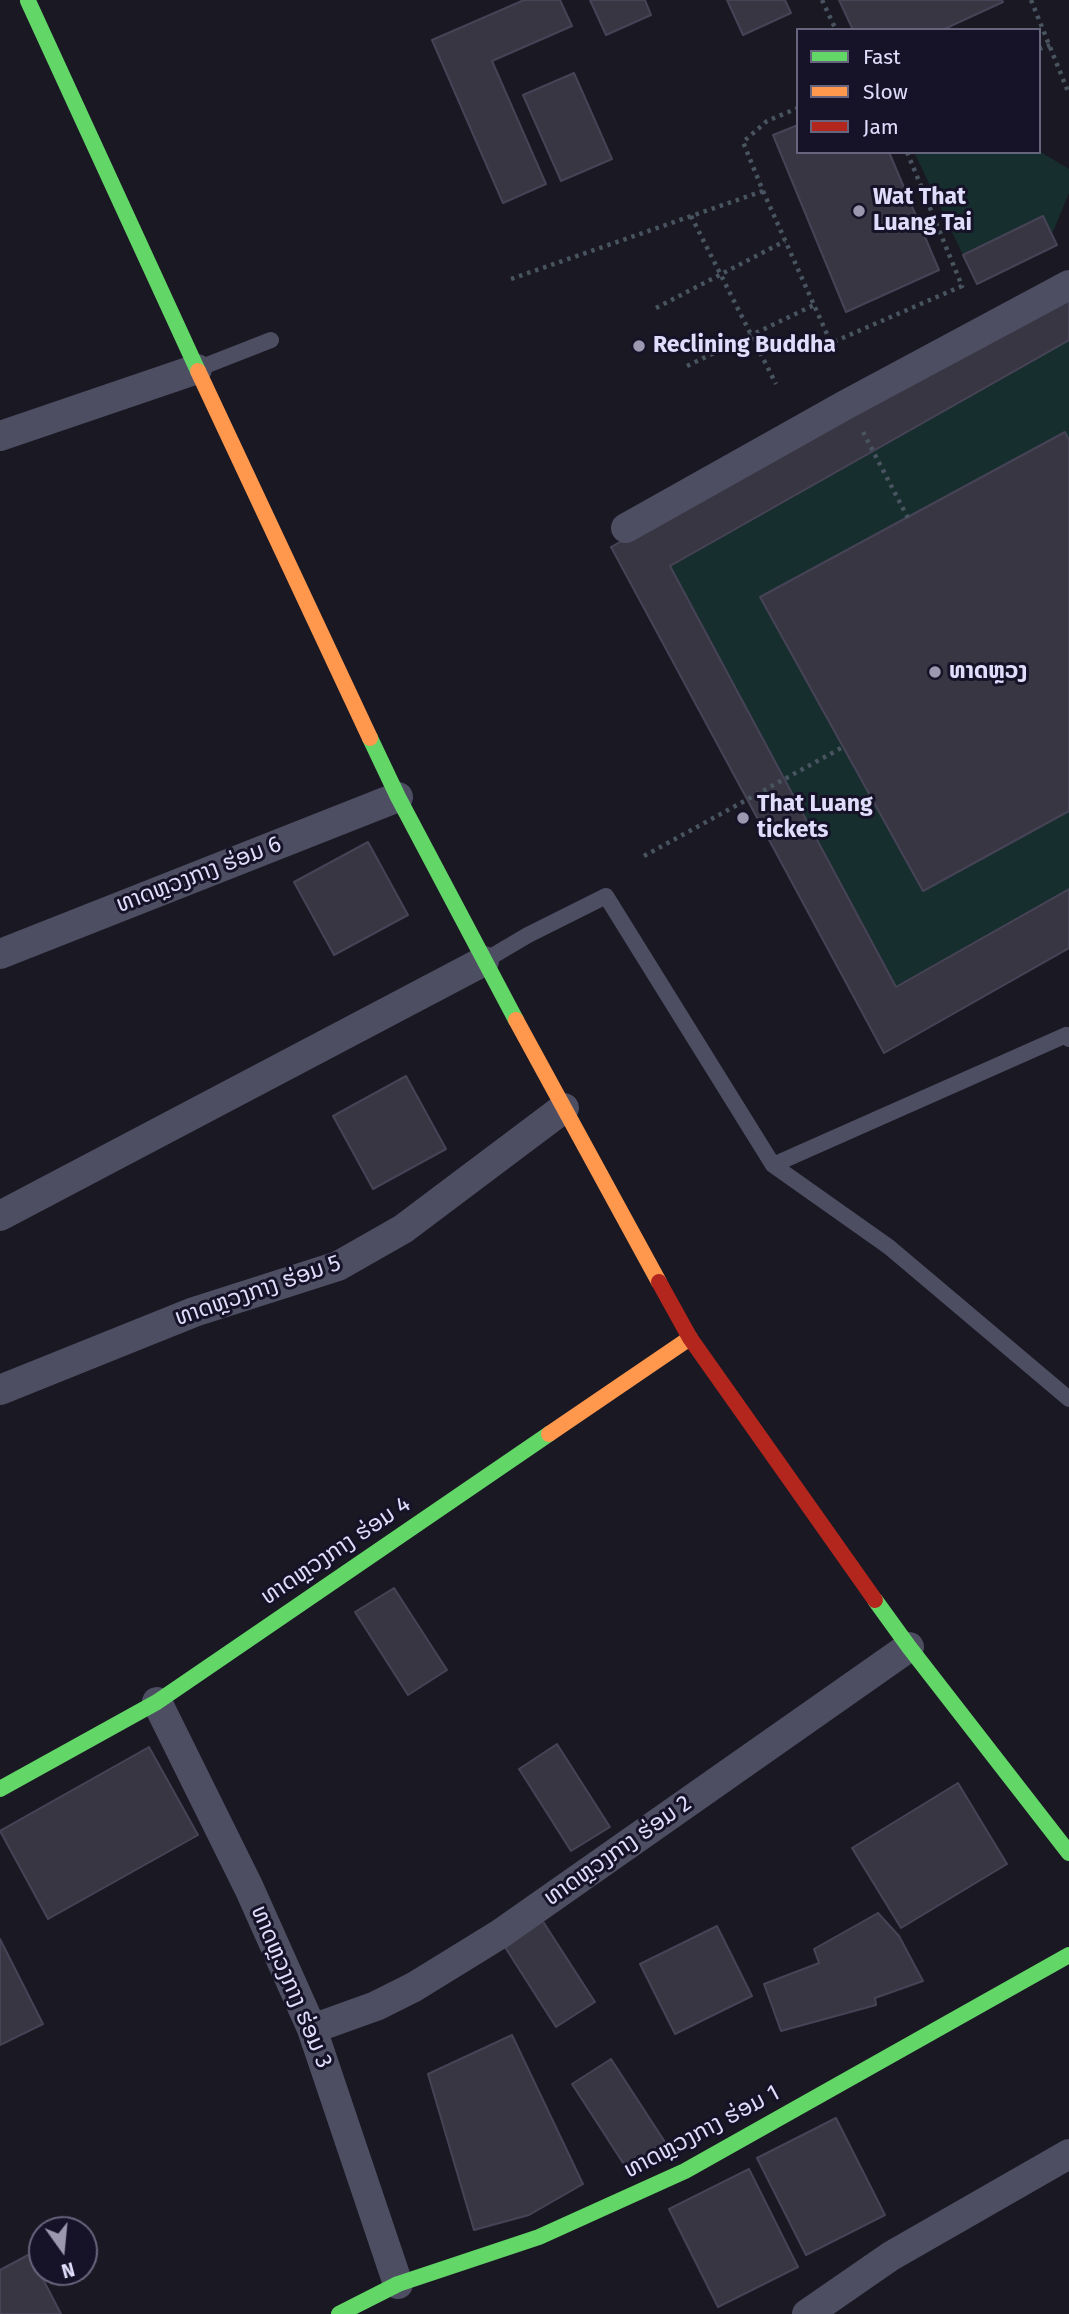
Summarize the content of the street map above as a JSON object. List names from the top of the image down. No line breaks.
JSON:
{"streets":{"street":["ທາດຫຼວງກາງ ຮ່ອມ 6","ທາດຫຼວງກາງ ຮ່ອມ 5","ທາດຫຼວງກາງ ຮ່ອມ 4","ທາດຫຼວງກາງ ຮ່ອມ 2","ທາດຫຼວງກາງ ຮ່ອມ 3","ທາດຫຼວງກາງ ຮ່ອມ 1"]},"crossings":[["ທາດຫຼວງກາງ ຮ່ອມ 4","ທາດຫຼວງກາງ ຮ່ອມ 3"],["ທາດຫຼວງກາງ ຮ່ອມ 2","ທາດຫຼວງກາງ ຮ່ອມ 3"],["ທາດຫຼວງກາງ ຮ່ອມ 3","ທາດຫຼວງກາງ ຮ່ອມ 1"]],"places":["Wat That Luang Tai","Reclining Buddha","ທາດຫຼວງ","That Luang tickets"],"legend":["Fast","Slow","Jam"],"north":"bottom"}
